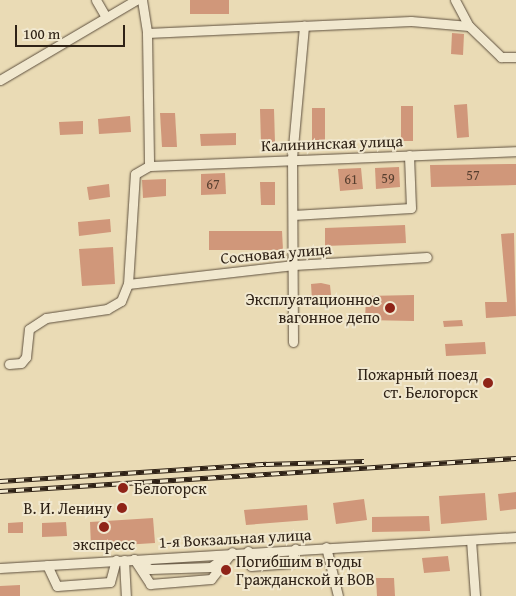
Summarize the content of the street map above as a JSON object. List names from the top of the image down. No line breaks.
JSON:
{"streets":{"street":["Калининская улица","Сосновая улица","1-я Вокзальная улица"]},"places":["Эксплуатационное вагонное депо","Пожарный поезд ст. Белогорск","Белогорск","В. И. Ленину","экспресс","Погибшим в годы Гражданской и ВОВ"],"house_numbers":["57","59","61","67"],"scale_bar":"100 m"}
